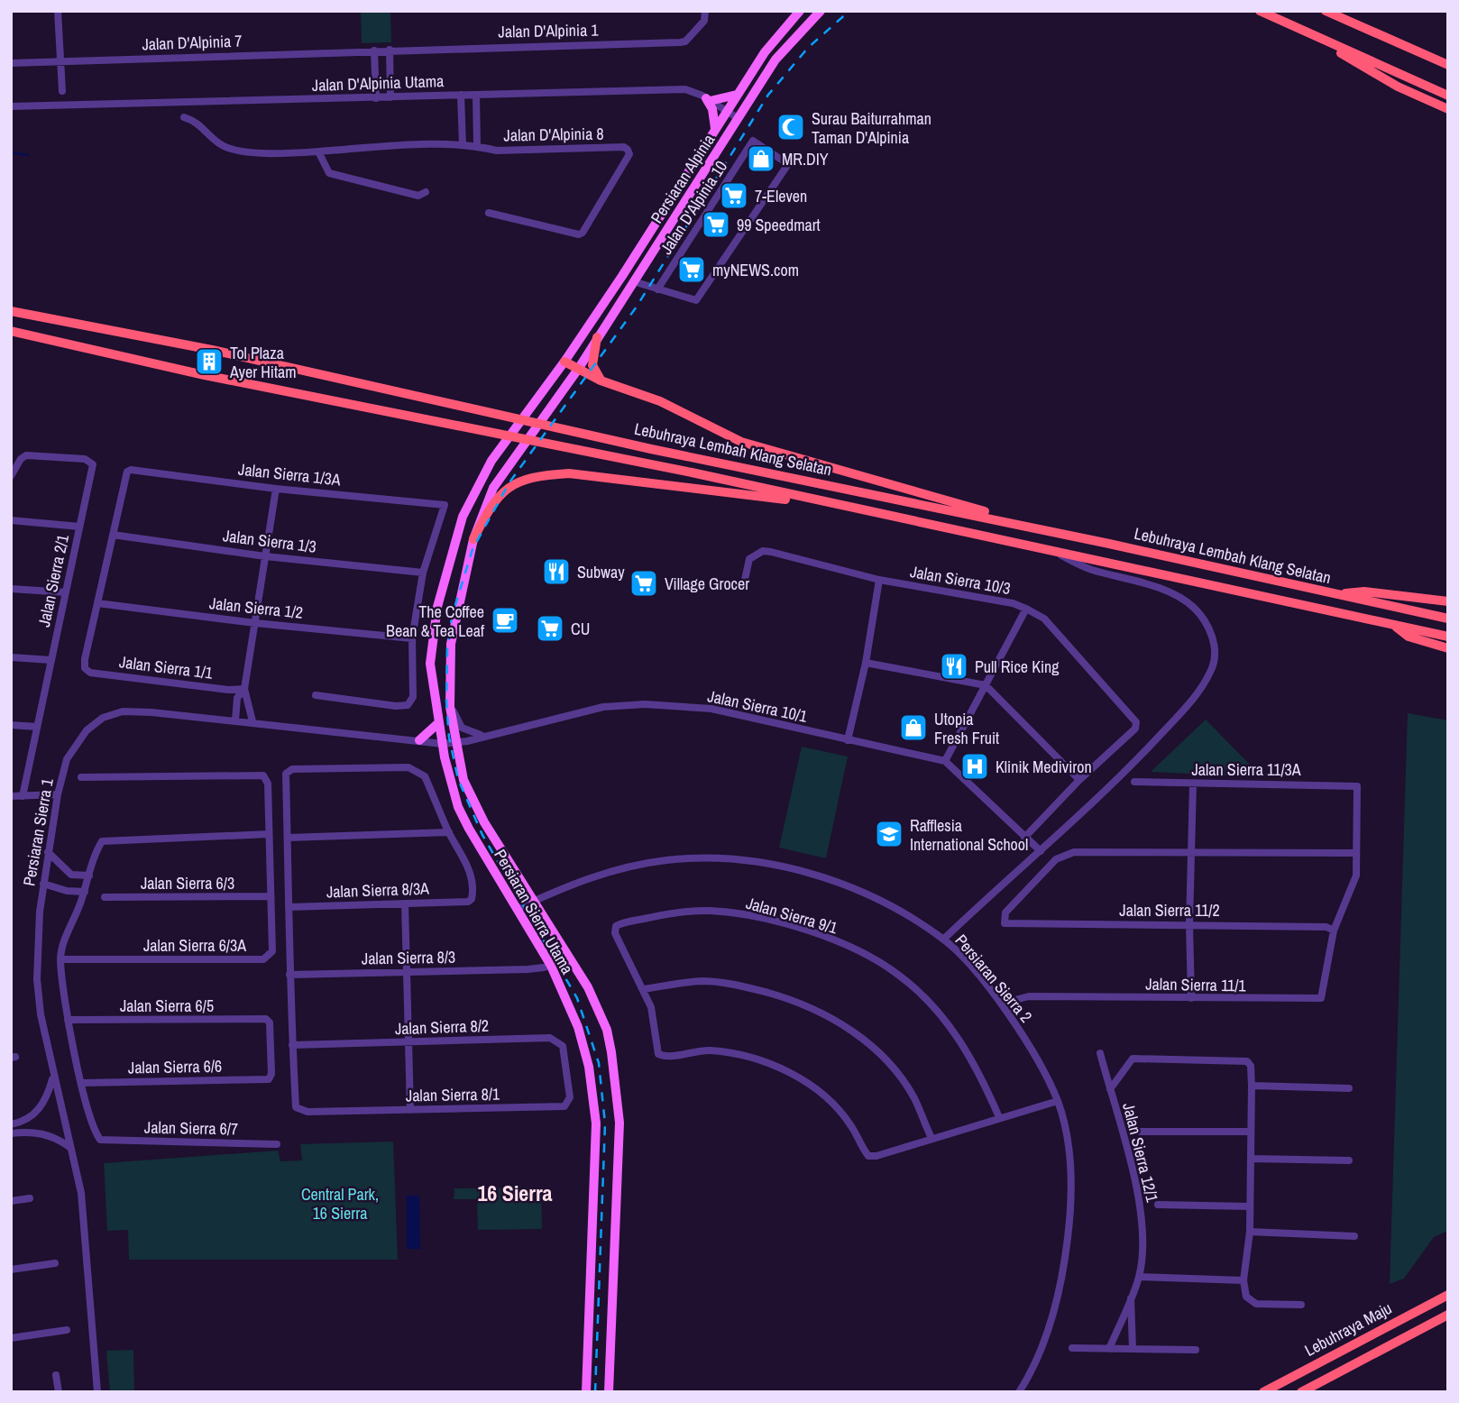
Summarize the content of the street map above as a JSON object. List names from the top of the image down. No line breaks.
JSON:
{"streets":{"highway":["Lebuhraya Lembah Klang Selatan","Lebuhraya Maju"],"main road":["Persiaran Alpinia","Persiaran Sierra Utama"],"street":["Jalan D'Alpinia 1","Jalan D'Alpinia 7","Jalan D'Alpinia Utama","Jalan D'Alpinia 8","Jalan D'Alpinia 10","Jalan Sierra 1/3A","Jalan Sierra 1/3","Jalan Sierra 10/3","Jalan Sierra 2/1","Jalan Sierra 1/2","Jalan Sierra 1/1","Jalan Sierra 10/1","Jalan Sierra 11/3A","Persiaran Sierra 1","Jalan Sierra 6/3","Jalan Sierra 8/3A","Jalan Sierra 11/2","Jalan Sierra 9/1","Jalan Sierra 6/3A","Jalan Sierra 8/3","Persiaran Sierra 2","Jalan Sierra 11/1","Jalan Sierra 6/5","Jalan Sierra 8/2","Jalan Sierra 6/6","Jalan Sierra 8/1","Jalan Sierra 6/7","Jalan Sierra 12/1"]},"crossings":[["Jalan D'Alpinia 1","Jalan D'Alpinia 7"],["Jalan D'Alpinia Utama","Persiaran Alpinia"],["Persiaran Alpinia","Persiaran Sierra Utama"],["Jalan Sierra 1/3A","Jalan Sierra 1/3"],["Jalan Sierra 1/2","Jalan Sierra 1/1"],["Jalan Sierra 10/1","Persiaran Sierra 1"],["Jalan Sierra 10/1","Persiaran Sierra Utama"],["Persiaran Sierra 1","Persiaran Sierra Utama"],["Jalan Sierra 6/3","Jalan Sierra 6/3A"],["Jalan Sierra 11/2","Jalan Sierra 11/1"],["Persiaran Sierra Utama","Jalan Sierra 8/3"],["Persiaran Sierra Utama","Persiaran Sierra 2"],["Persiaran Sierra 2","Jalan Sierra 11/1"],["Jalan Sierra 6/5","Jalan Sierra 6/6"],["Jalan Sierra 8/2","Jalan Sierra 8/1"],["Jalan Sierra 6/6","Jalan Sierra 6/7"]],"districts":["16 Sierra"],"parks":["Central Park, 16 Sierra"],"places":{"mosque":["Surau Baiturrahman Taman D'Alpinia"],"shop":["MR.DIY","Utopia Fresh Fruit"],"supermarket":["7-Eleven","99 Speedmart","myNEWS.com","Village Grocer","CU"],"building":["Tol Plaza Ayer Hitam"],"restaurant":["Subway","Pull Rice King"],"cafe":["The Coffee Bean & Tea Leaf"],"hospital":["Klinik Mediviron"],"school or university":["Rafflesia International School"]}}
